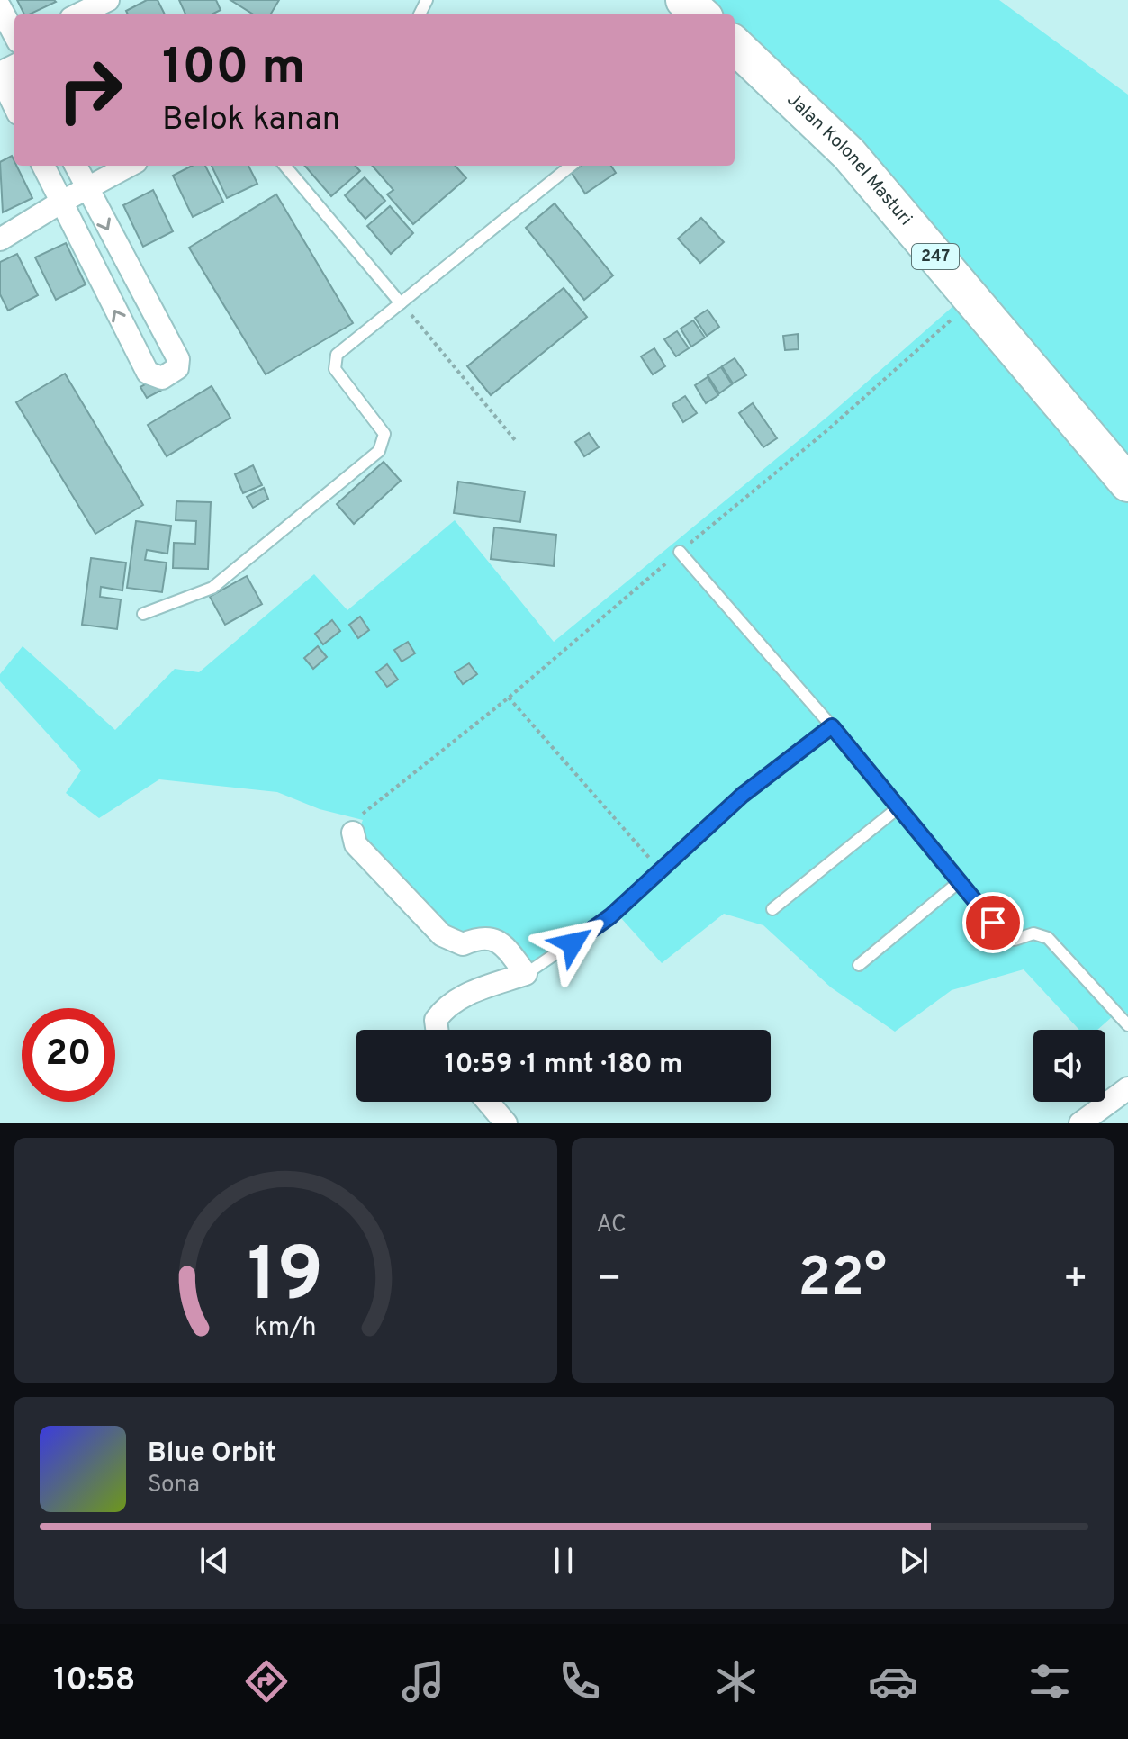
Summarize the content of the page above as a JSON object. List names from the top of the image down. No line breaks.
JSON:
{"streets":{"main road":["Jalan Kolonel Masturi","247"]},"page":{"turn":["100 m","Belok kanan"],"limit":"20","trip":"10:59 · 1 mnt · 180 m","tile":"AC","heat":["−","22°","+"],"song":["Blue Orbit","Sona"],"tabs":"10:58","gauge":["19","km/h"]}}
